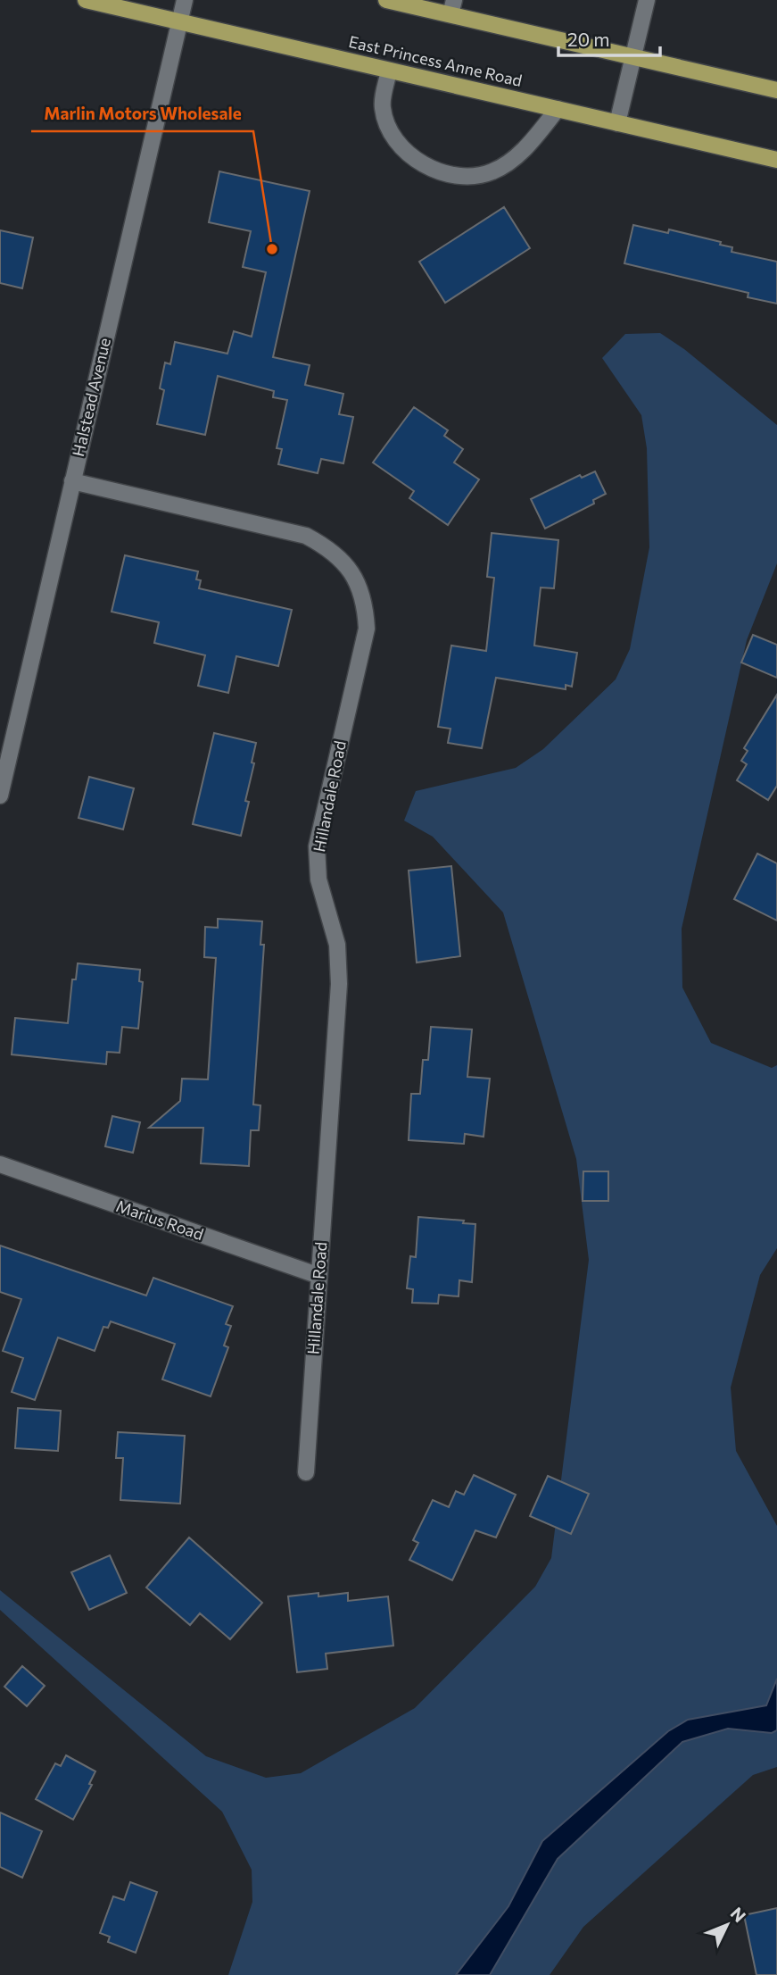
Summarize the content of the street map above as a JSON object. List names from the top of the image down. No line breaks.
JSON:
{"streets":{"main road":["East Princess Anne Road"],"street":["Halstead Avenue","Hillandale Road","Marius Road"]},"crossings":[["East Princess Anne Road","Halstead Avenue"],["Halstead Avenue","Hillandale Road"],["Hillandale Road","Marius Road"]],"places":["Marlin Motors Wholesale"],"scale_bar":"20 m","north":"top right"}
